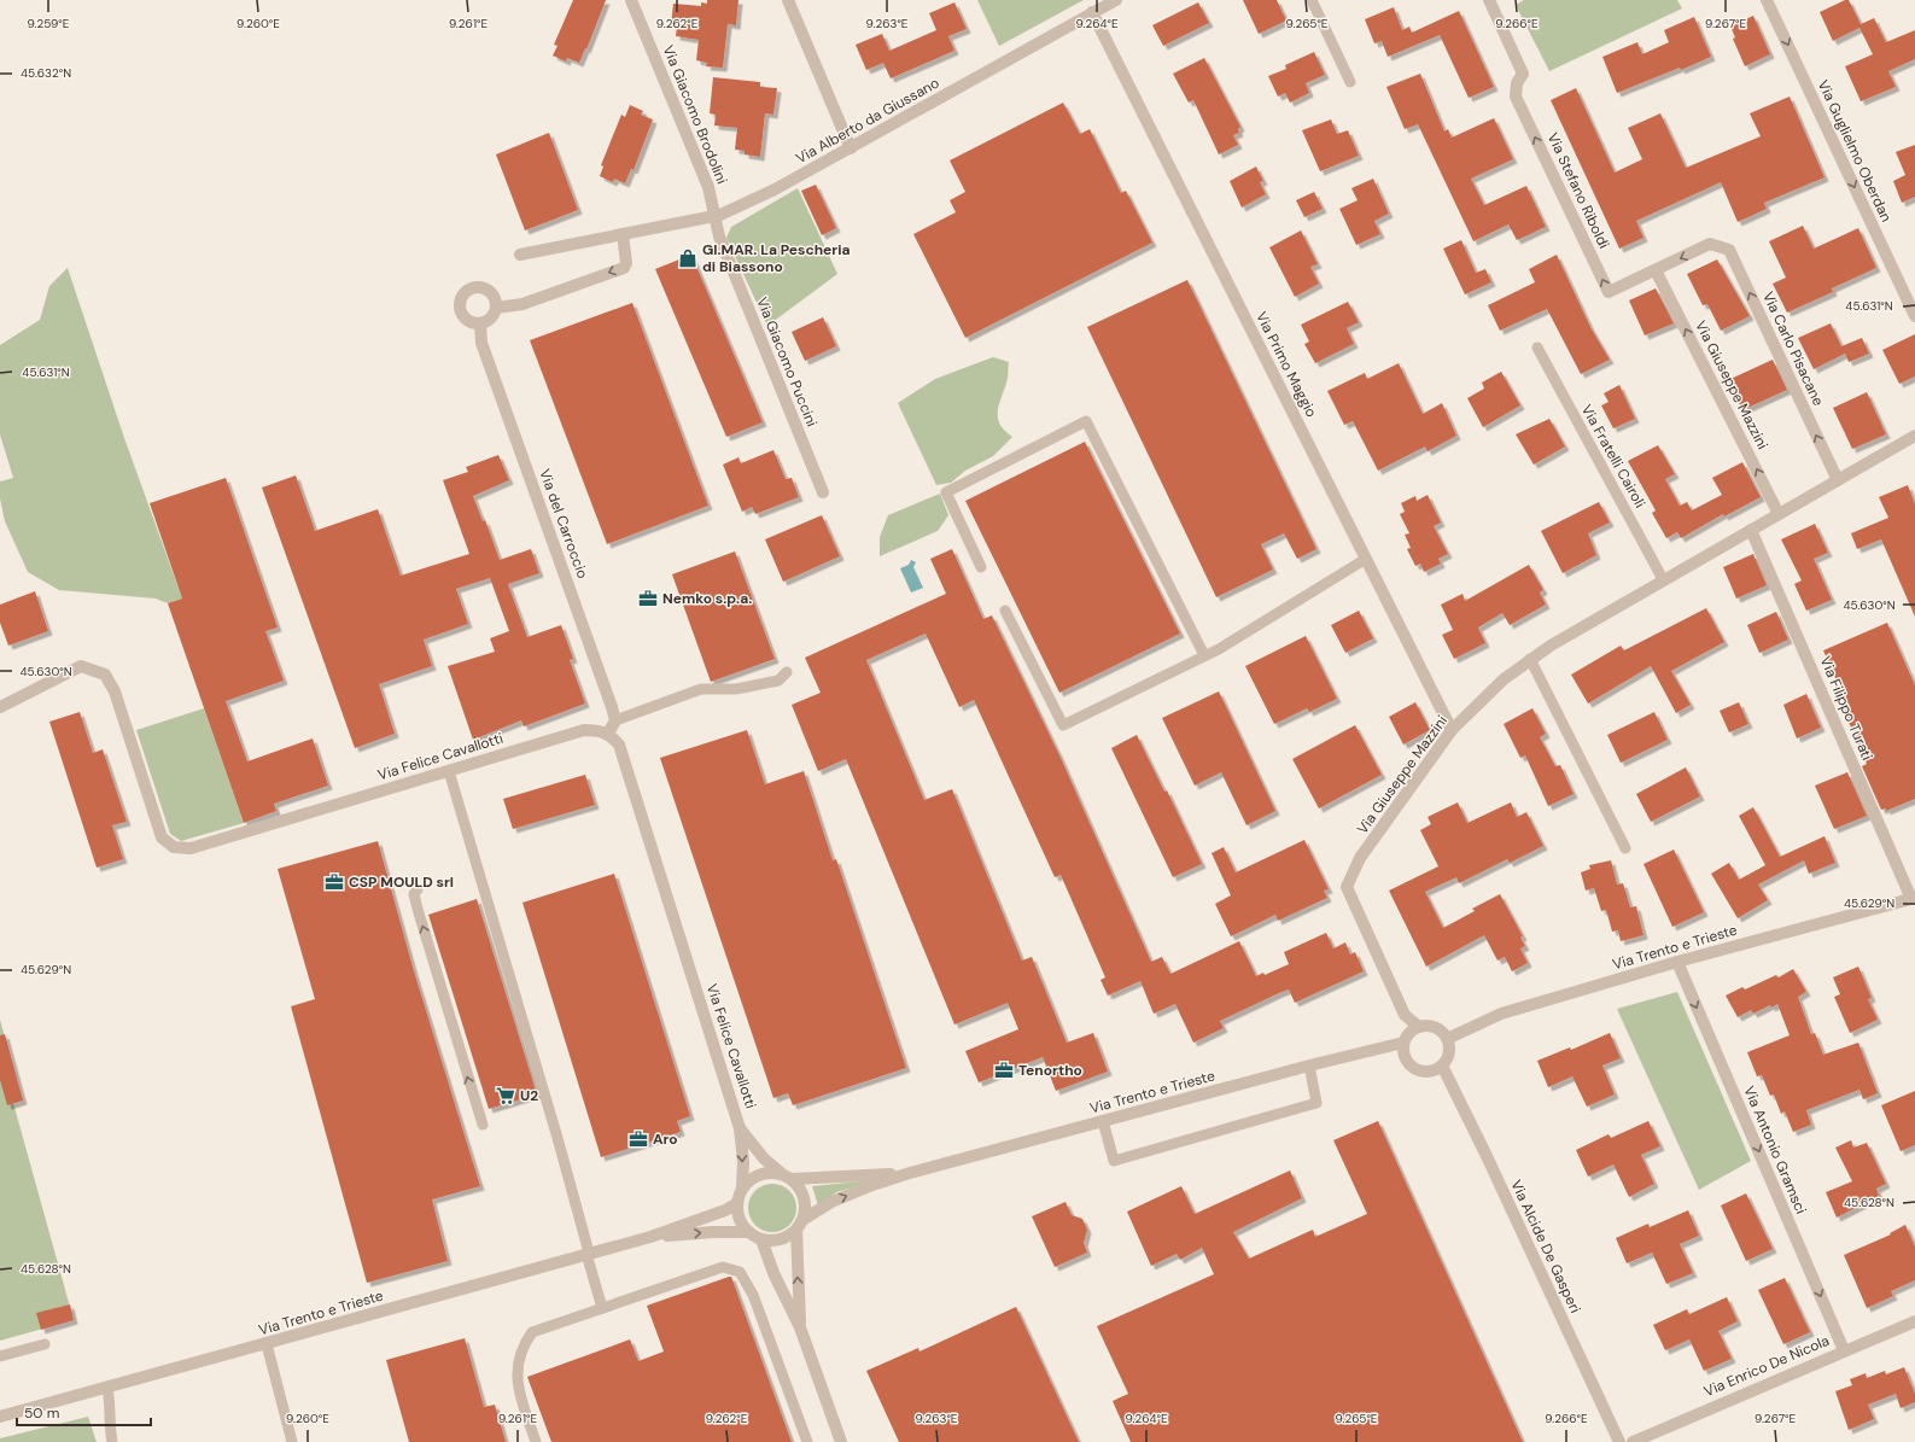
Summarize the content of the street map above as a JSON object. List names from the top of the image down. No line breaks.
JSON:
{"streets":{"street":["Via Giacomo Brodolini","Via Alberto da Giussano","Via Guglielmo Oberdan","Via Stefano Riboldi","Via Carlo Pisacane","Via Giacomo Puccini","Via Primo Maggio","Via Giuseppe Mazzini","Via del Carroccio","Via Filippo Turati","Via Felice Cavallotti","Via Trento e Trieste","Via Antonio Gramsci","Via Alcide De Gasperi","Via Enrico De Nicola"],"lane":["Via Fratelli Cairoli"]},"crossings":[["Via Giacomo Brodolini","Via Alberto da Giussano"],["Via Giacomo Brodolini","Via Giacomo Puccini"],["Via Alberto da Giussano","Via Giacomo Puccini"],["Via Alberto da Giussano","Via Primo Maggio"],["Via Stefano Riboldi","Via Carlo Pisacane"],["Via Stefano Riboldi","Via Giuseppe Mazzini"],["Via Carlo Pisacane","Via Giuseppe Mazzini"],["Via Primo Maggio","Via Giuseppe Mazzini"],["Via Giuseppe Mazzini","Via Fratelli Cairoli"],["Via Giuseppe Mazzini","Via Filippo Turati"],["Via Giuseppe Mazzini","Via Trento e Trieste"],["Via Giuseppe Mazzini","Via Alcide De Gasperi"],["Via Filippo Turati","Via Trento e Trieste"],["Via Felice Cavallotti","Via Trento e Trieste"],["Via Trento e Trieste","Via Antonio Gramsci"],["Via Trento e Trieste","Via Alcide De Gasperi"],["Via Antonio Gramsci","Via Enrico De Nicola"]],"one_way":["Via Guglielmo Oberdan","Via Carlo Pisacane","Via Antonio Gramsci"],"places":{"shop":["GI.MAR. La Pescheria di Biassono"],"office":["Nemko s.p.a.","CSP MOULD srl","Tenortho","Aro"],"supermarket":["U2"]},"scale_bar":"50 m","coordinates":["9.259°E","9.260°E","9.261°E","9.262°E","9.263°E","9.264°E","9.265°E","9.266°E","9.267°E","45.632°N","45.631°N","45.630°N","45.629°N","45.628°N"]}
